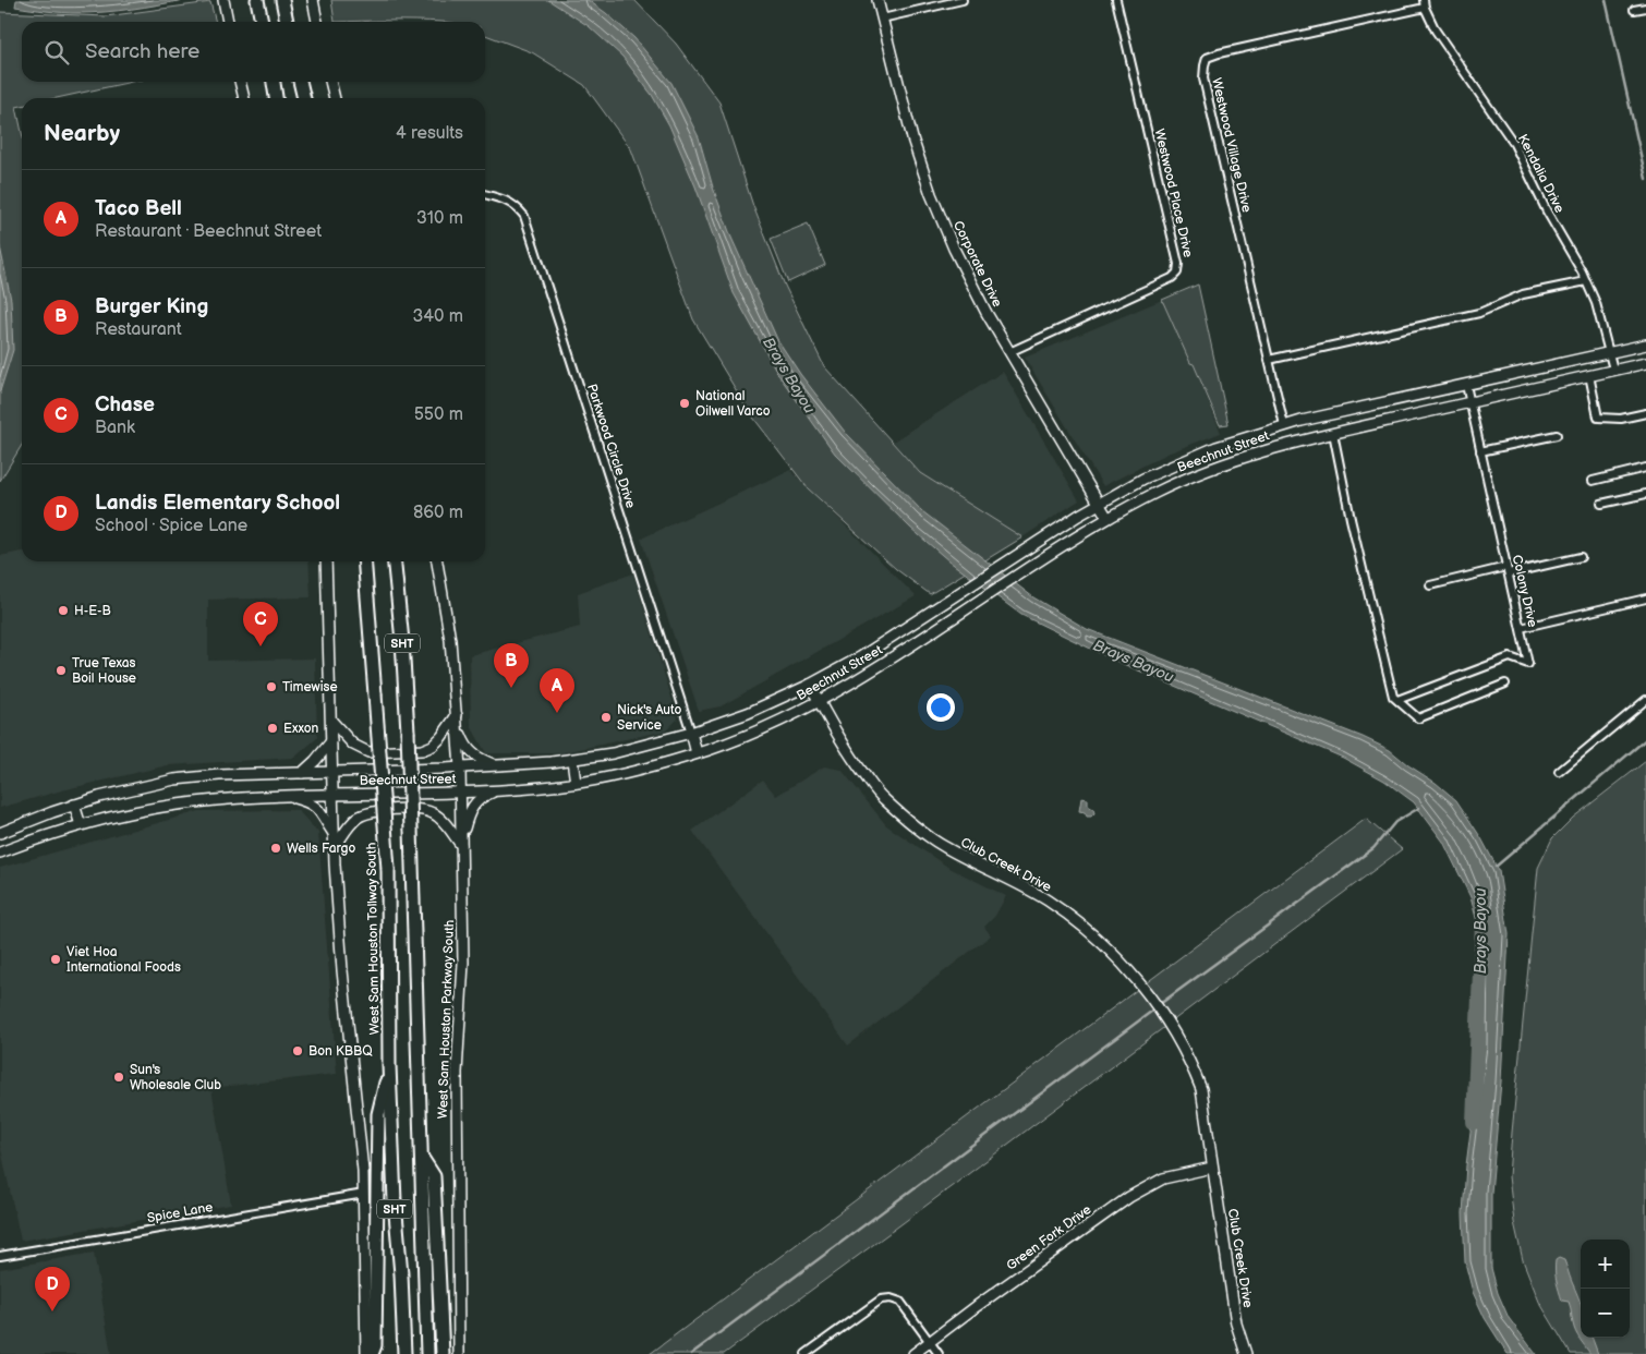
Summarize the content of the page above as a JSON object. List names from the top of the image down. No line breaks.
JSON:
{"streets":{"highway":["SHT","West Sam Houston Tollway South"],"main road":["Corporate Drive","Beechnut Street","Club Creek Drive","West Sam Houston Parkway South","Green Fork Drive"],"street":["Westwood Village Drive","Kendalia Drive","Westwood Place Drive","Parkwood Circle Drive","Colony Drive","Spice Lane"]},"crossings":[["Westwood Village Drive","Kendalia Drive"],["Westwood Village Drive","Beechnut Street"],["Kendalia Drive","Beechnut Street"],["Westwood Place Drive","Corporate Drive"],["Corporate Drive","Beechnut Street"],["Parkwood Circle Drive","Beechnut Street"],["Beechnut Street","Colony Drive"],["Beechnut Street","Club Creek Drive"],["Beechnut Street","West Sam Houston Parkway South"],["Club Creek Drive","Green Fork Drive"]],"water":["Brays Bayou"],"places":["National Oilwell Varco","H-E-B","True Texas Boil House","Timewise","Nick's Auto Service","Exxon","Wells Fargo","Viet Hoa International Foods","Bon KBBQ","Sun's Wholesale Club"],"page":{"search":"Search here","heading":["Nearby","4 results"],"list":[{"mark":"A","name":"Taco Bell","note":"Restaurant · Beechnut Street","value":"310 m"},{"mark":"B","name":"Burger King","note":"Restaurant","value":"340 m"},{"mark":"C","name":"Chase","note":"Bank","value":"550 m"},{"mark":"D","name":"Landis Elementary School","note":"School · Spice Lane","value":"860 m"}],"pins":["C","B","A","D"],"map_buttons":["+","−"]}}
